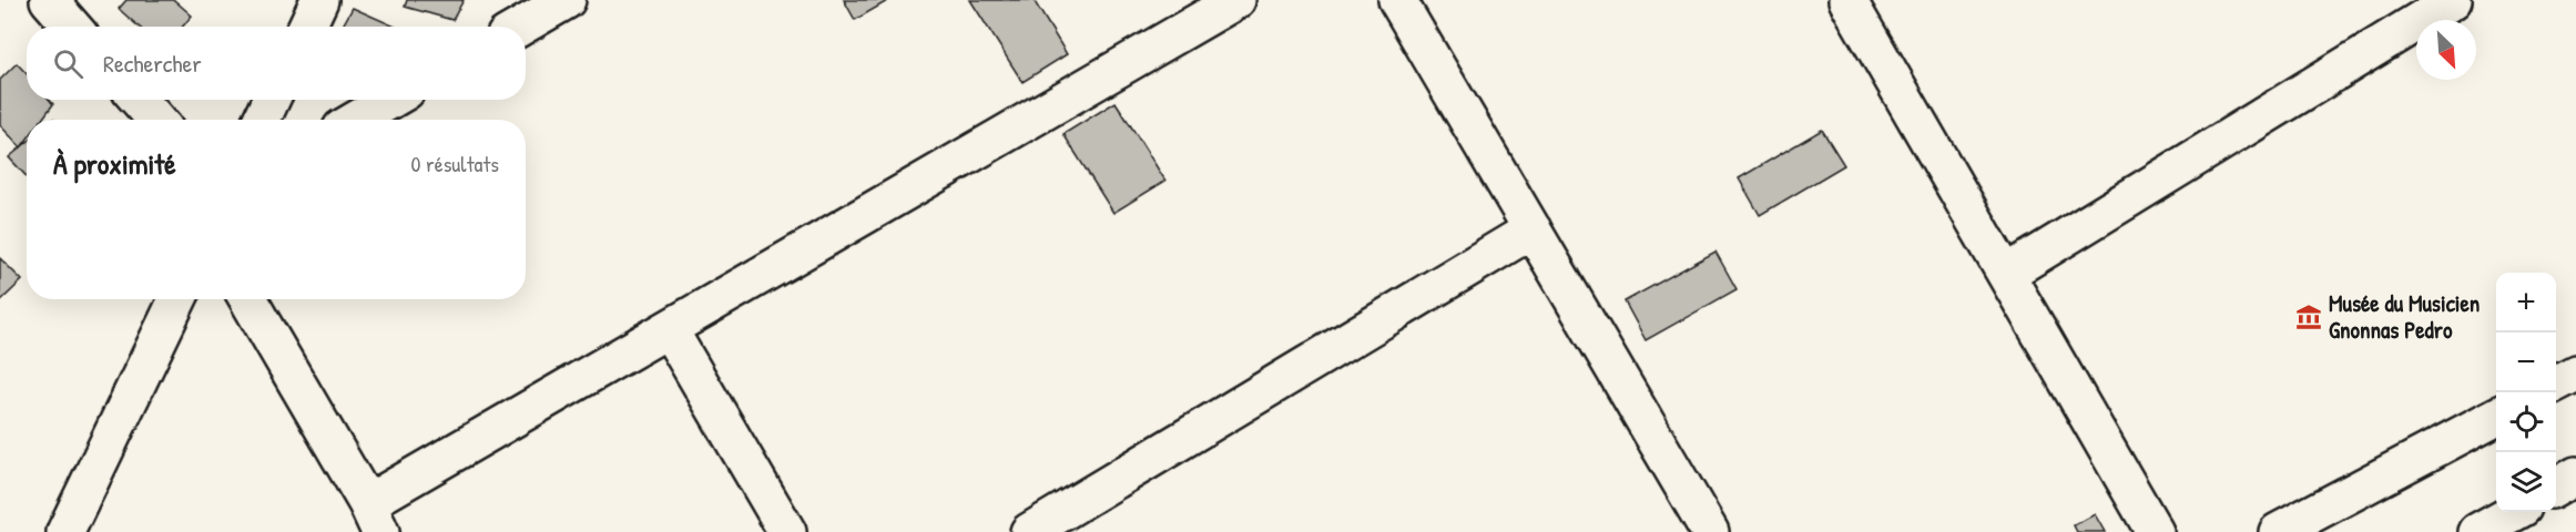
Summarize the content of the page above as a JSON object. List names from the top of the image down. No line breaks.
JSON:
{"places":{"museum":["Musée du Musicien Gnonnas Pedro"]},"north":"bottom right","page":{"search":"Rechercher","heading":["À proximité","0 résultats"],"map_buttons":["+","−"]}}
